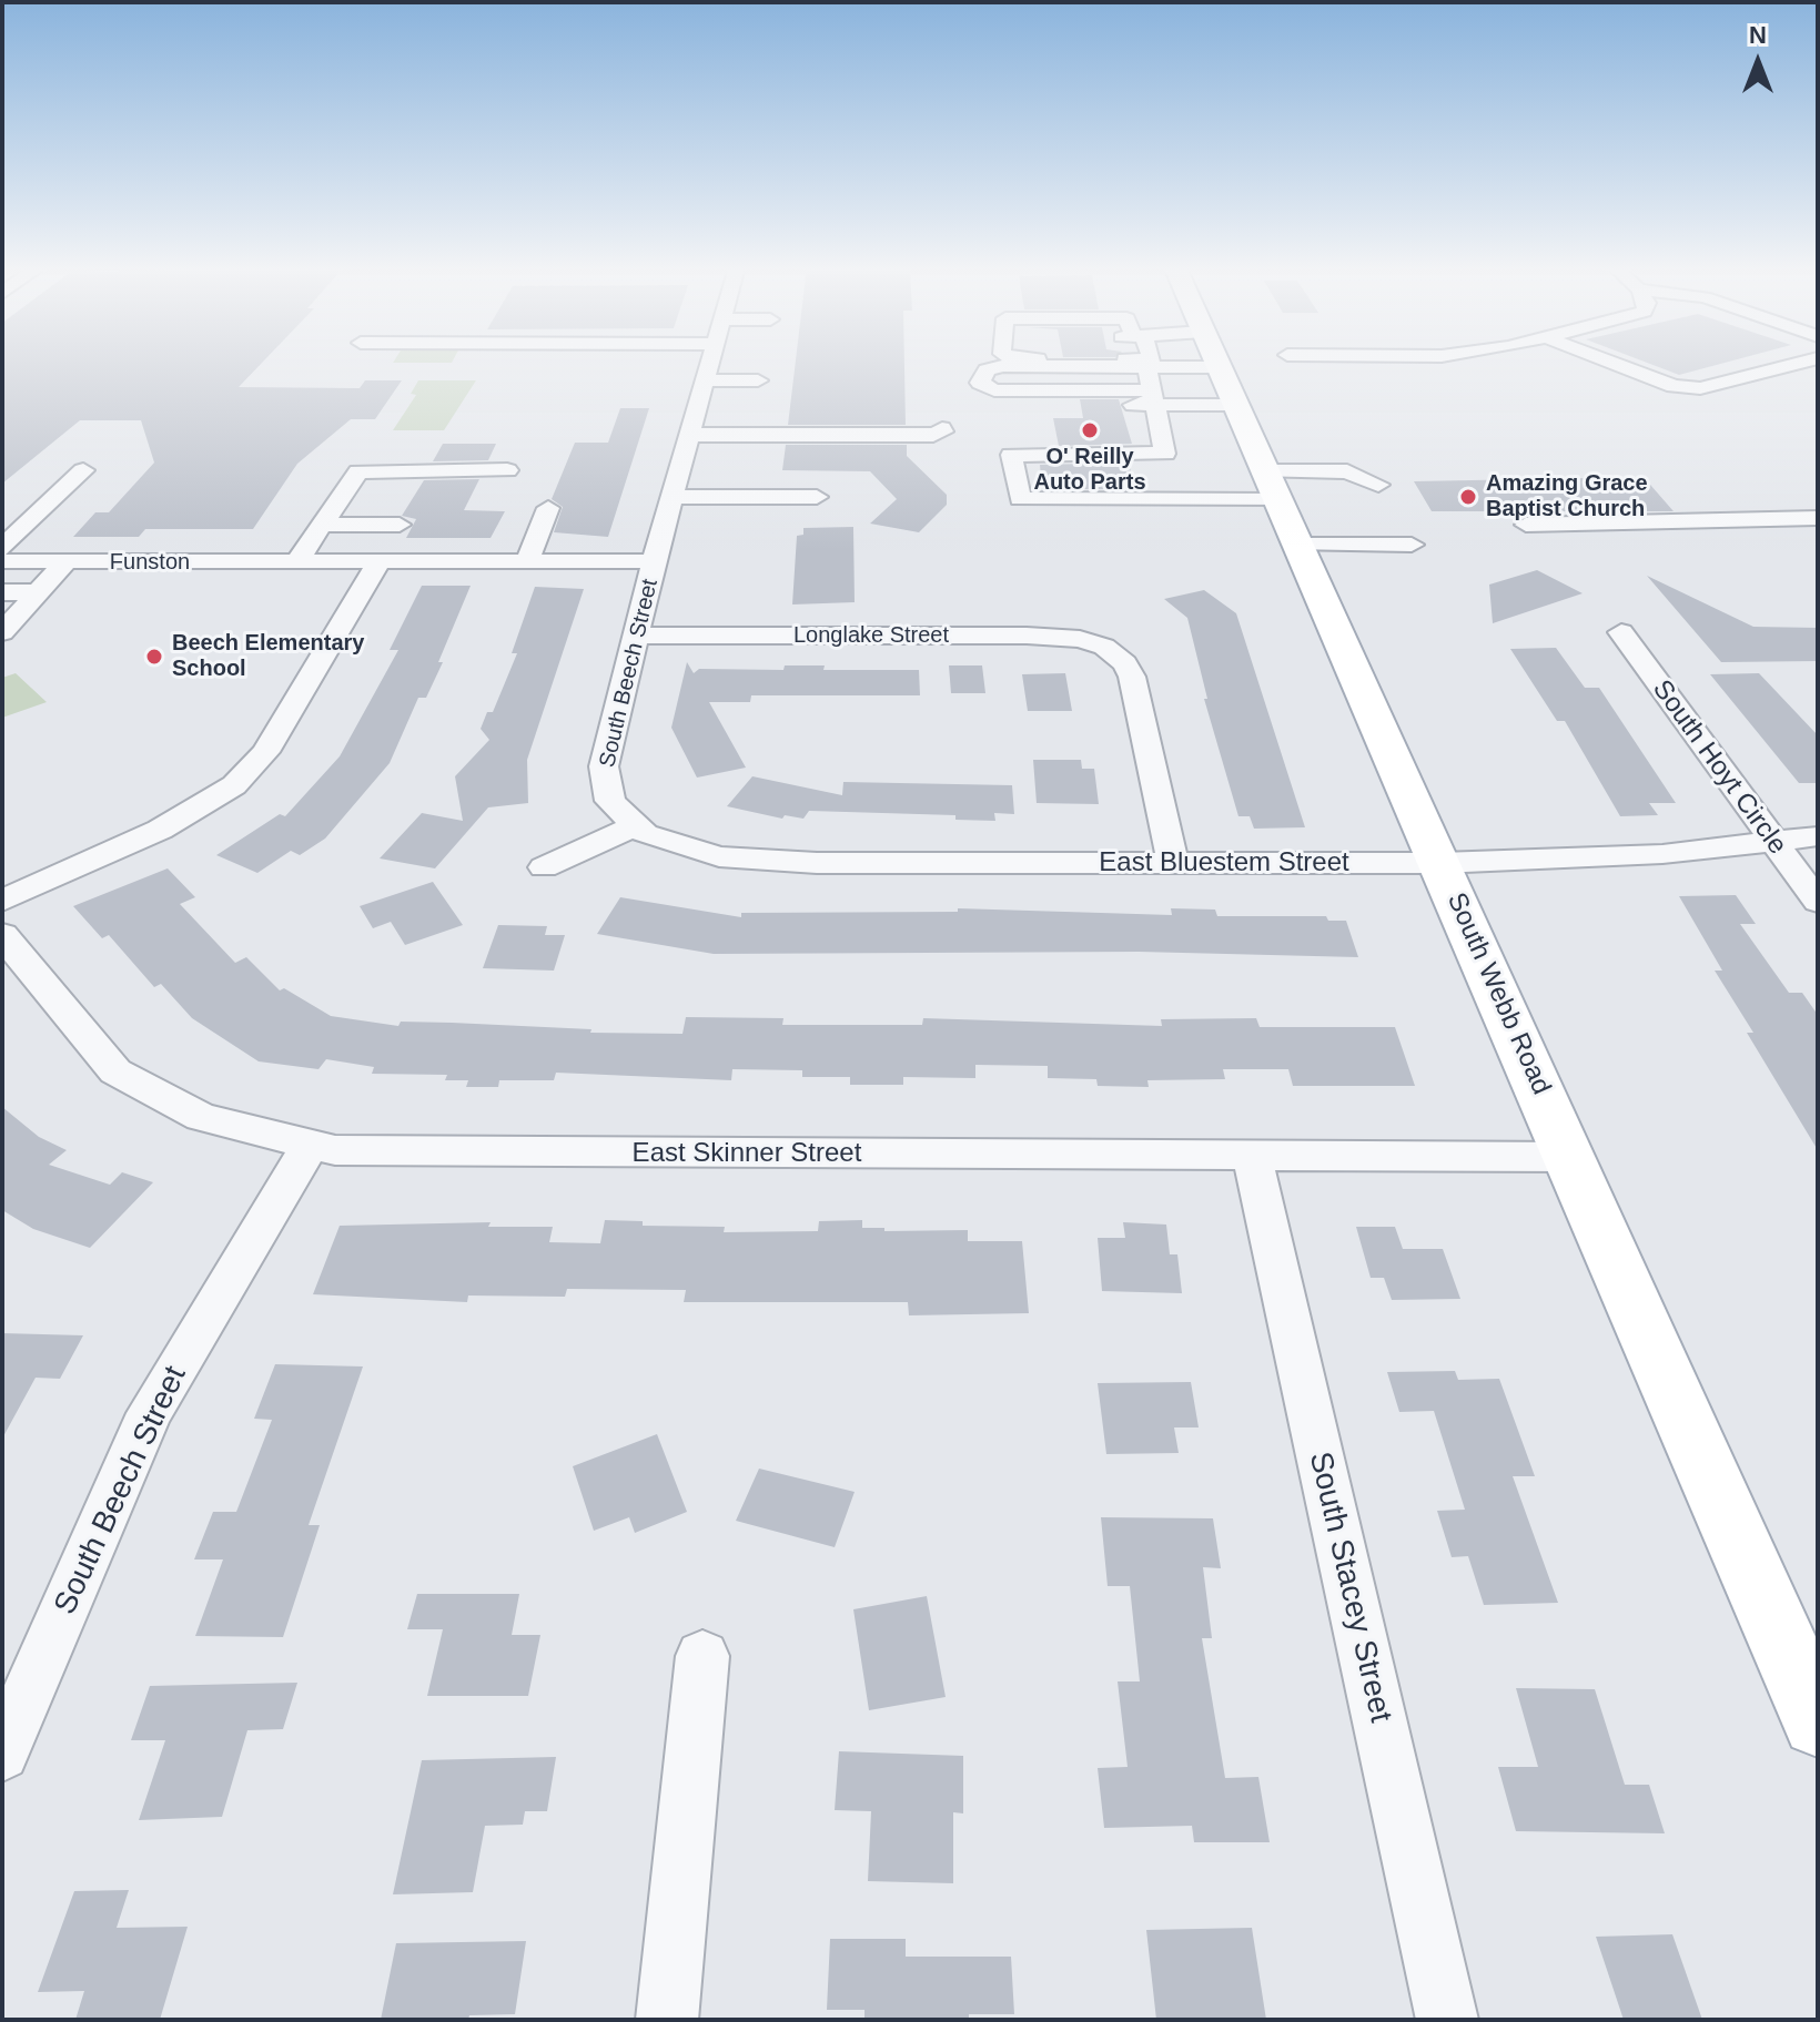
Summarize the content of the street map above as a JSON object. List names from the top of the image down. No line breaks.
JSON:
{"streets":{"main road":["South Webb Road"],"street":["Funston","Longlake Street","South Beech Street","South Hoyt Circle","East Bluestem Street","East Skinner Street","South Stacey Street"]},"crossings":[["Longlake Street","South Beech Street"],["South Beech Street","East Bluestem Street"],["South Beech Street","East Skinner Street"],["South Hoyt Circle","East Bluestem Street"],["East Bluestem Street","South Webb Road"],["South Webb Road","East Skinner Street"],["East Skinner Street","South Stacey Street"]],"places":["O' Reilly Auto Parts","Amazing Grace Baptist Church","Beech Elementary School"],"north":"top"}
